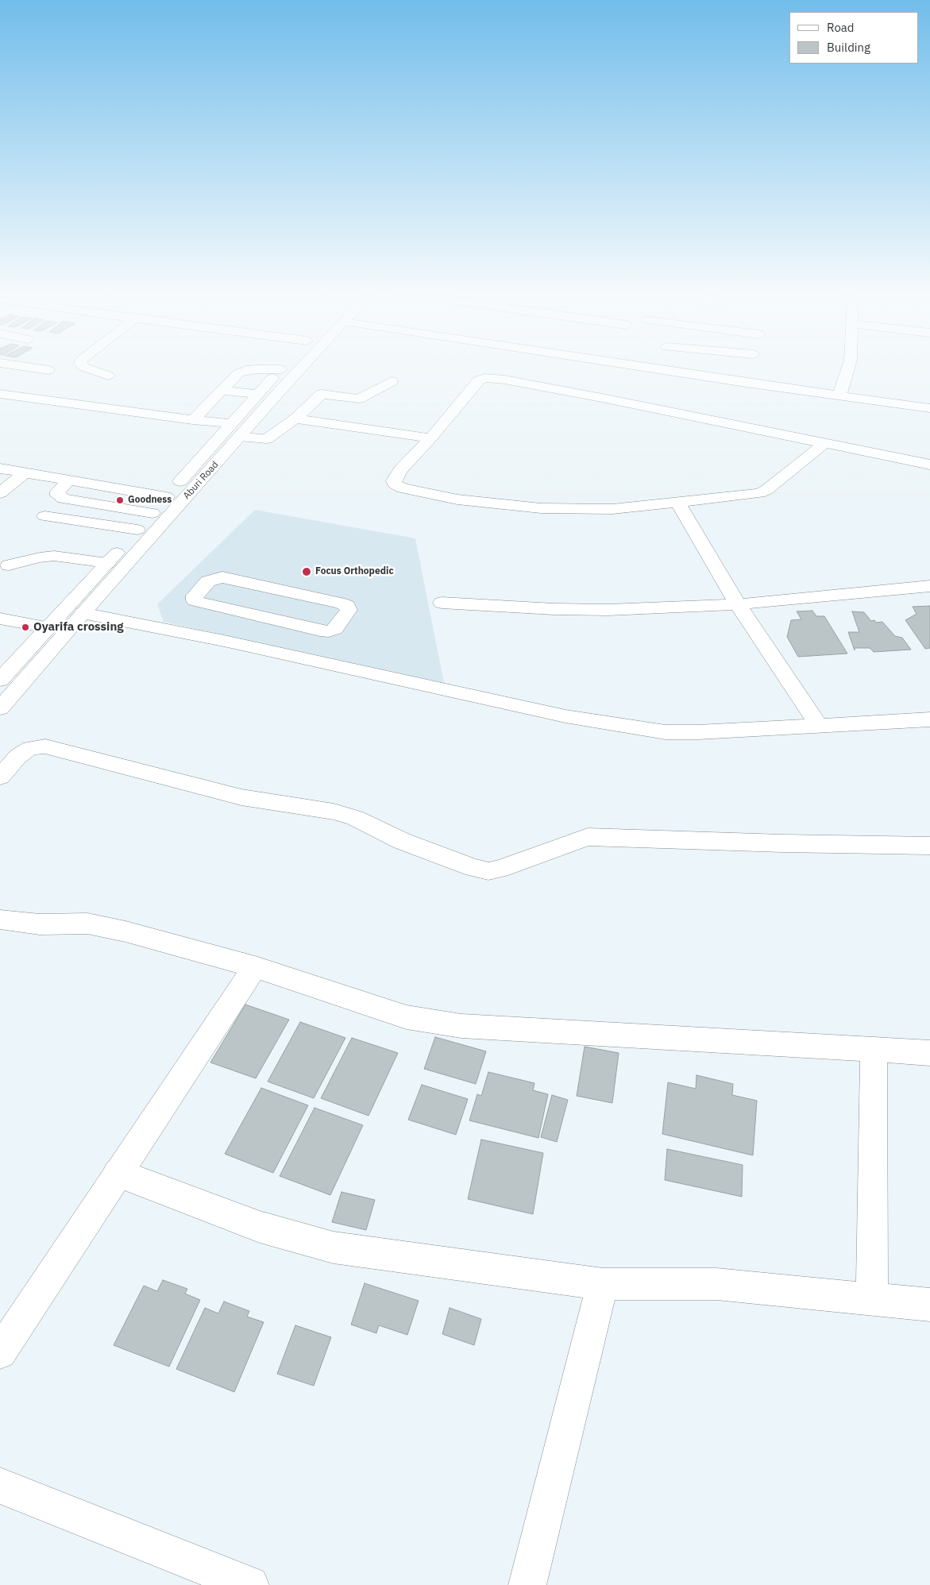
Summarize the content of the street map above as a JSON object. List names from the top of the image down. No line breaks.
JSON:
{"streets":{"main road":["Aburi Road"]},"places":["Goodness","Focus Orthopedic","Oyarifa crossing"],"legend":["Road","Building"]}
